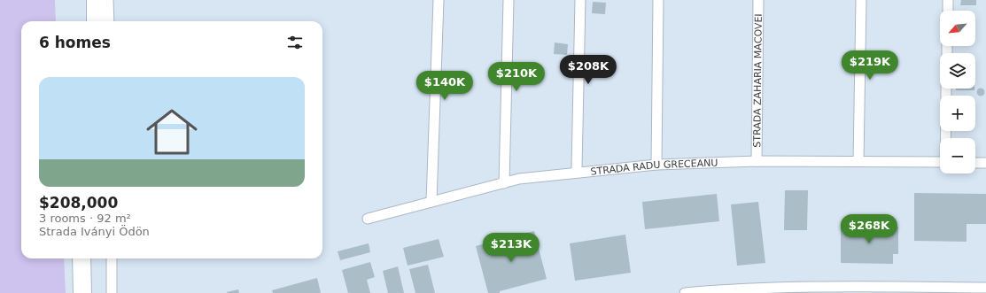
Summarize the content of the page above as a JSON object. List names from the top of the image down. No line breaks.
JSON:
{"streets":{"street":["STRADA ZAHARIA MACOVEI","STRADA RADU GRECEANU"]},"crossings":[["STRADA ZAHARIA MACOVEI","STRADA RADU GRECEANU"]],"north":"bottom left","page":{"map_buttons":["+","−"],"heading":"6 homes","price":["$219K","$208K","$210K","$140K","$268K","$213K"],"list":[{"name":"$208,000","note":"3 rooms · 92 m² · Strada Iványi Ödön"}]}}
